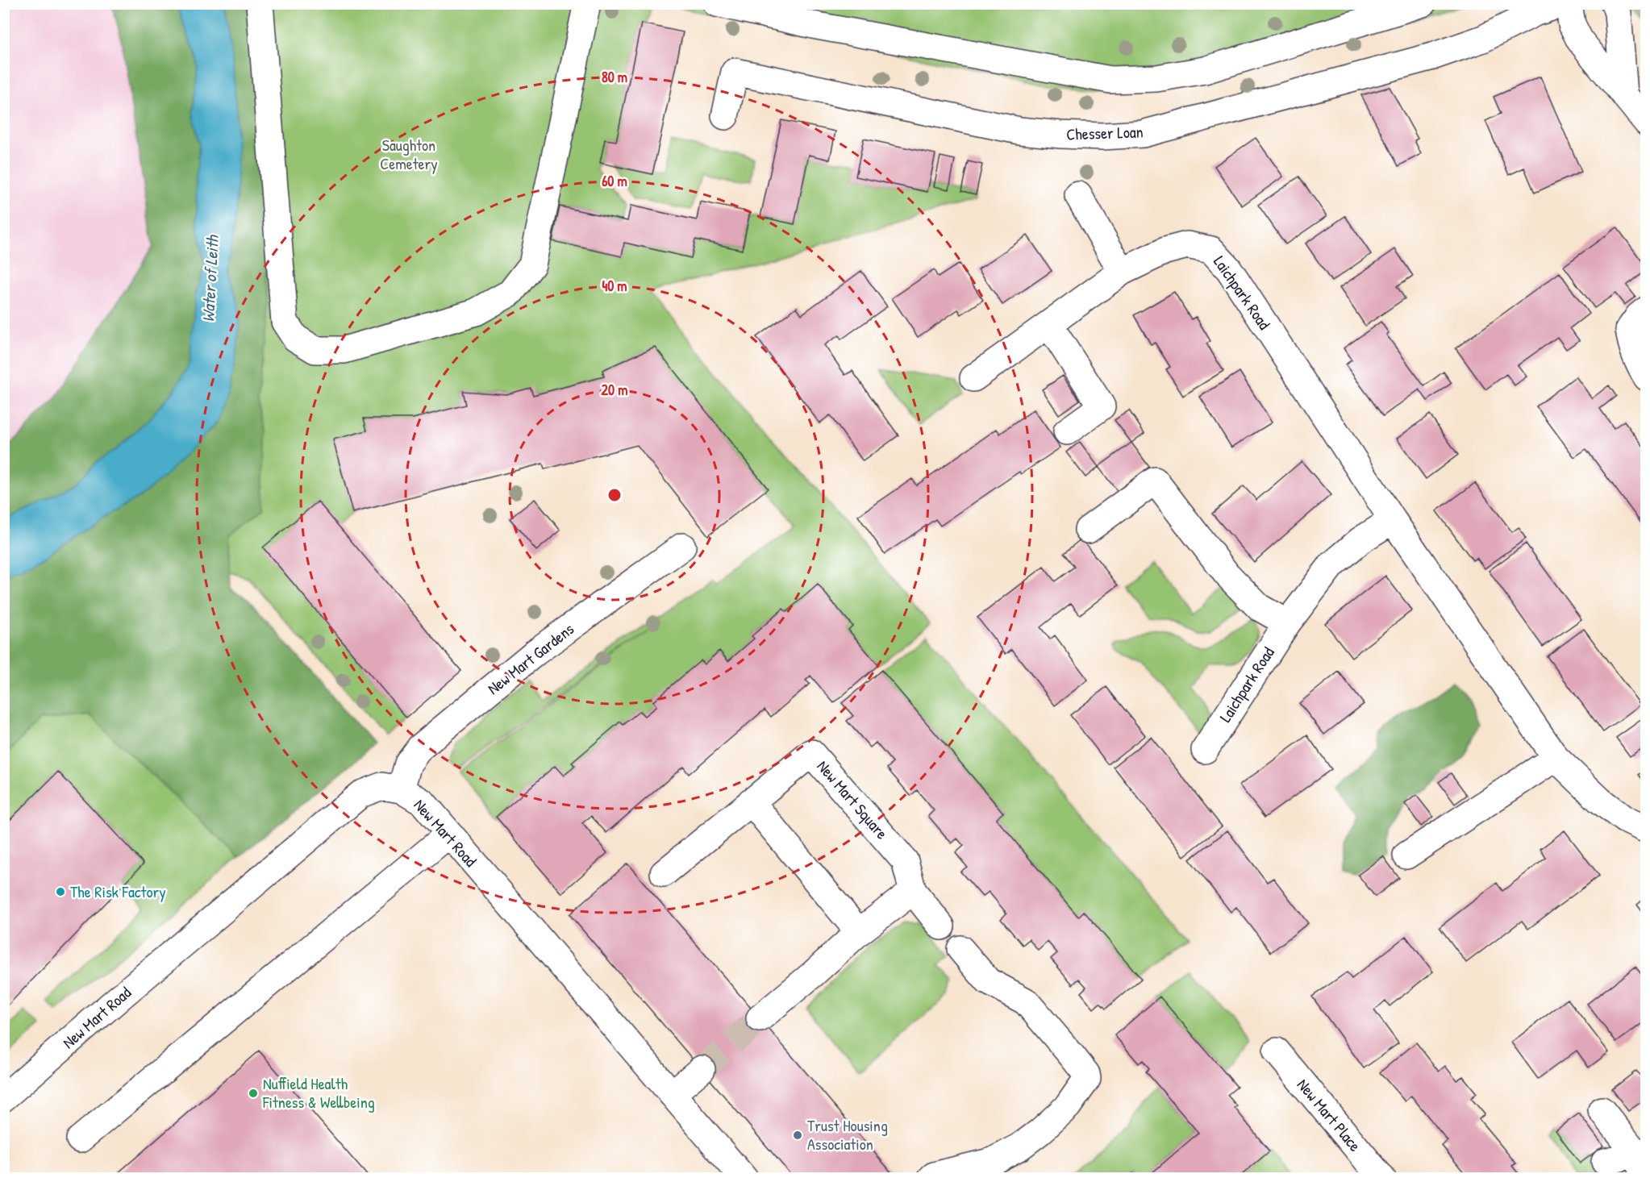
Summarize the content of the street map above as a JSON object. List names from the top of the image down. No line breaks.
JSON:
{"streets":{"street":["Chesser Loan","Laichpark Road","New Mart Gardens","New Mart Square","New Mart Road","New Mart Place"]},"crossings":[["New Mart Gardens","New Mart Road"]],"water":["Water of Leith"],"parks":["Saughton Cemetery"],"places":["The Risk Factory","Nuffield Health Fitness & Wellbeing","Trust Housing Association"],"rings":["80 m","60 m","40 m","20 m"]}
